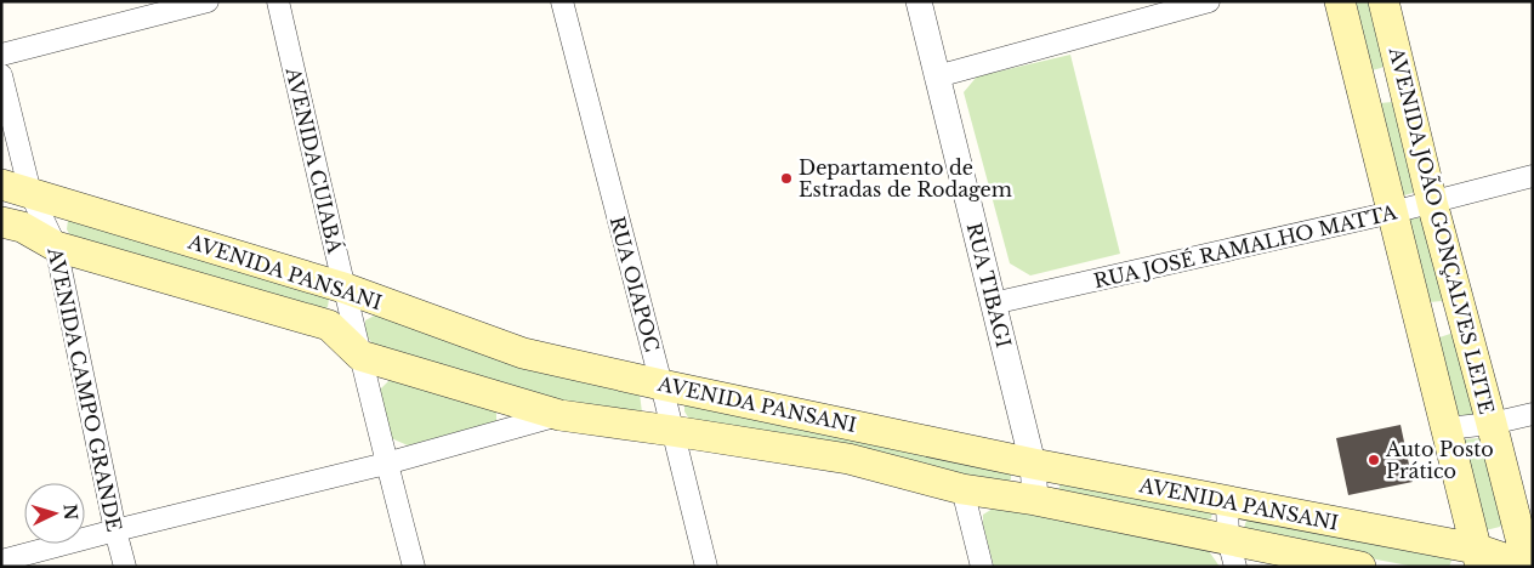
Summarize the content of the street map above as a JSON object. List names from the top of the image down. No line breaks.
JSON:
{"streets":{"main road":["AVENIDA JOÃO GONÇALVES LEITE","AVENIDA PANSANI"],"street":["AVENIDA CUIABÁ","RUA JOSÉ RAMALHO MATTA","RUA OIAPOC","RUA TIBAGI","AVENIDA CAMPO GRANDE"]},"crossings":[["AVENIDA CUIABÁ","AVENIDA PANSANI"],["AVENIDA JOÃO GONÇALVES LEITE","RUA JOSÉ RAMALHO MATTA"],["AVENIDA JOÃO GONÇALVES LEITE","AVENIDA PANSANI"],["RUA JOSÉ RAMALHO MATTA","RUA TIBAGI"],["AVENIDA PANSANI","RUA OIAPOC"],["AVENIDA PANSANI","RUA TIBAGI"],["AVENIDA PANSANI","AVENIDA CAMPO GRANDE"]],"places":["Departamento de Estradas de Rodagem","Auto Posto Prático"],"north":"right"}
